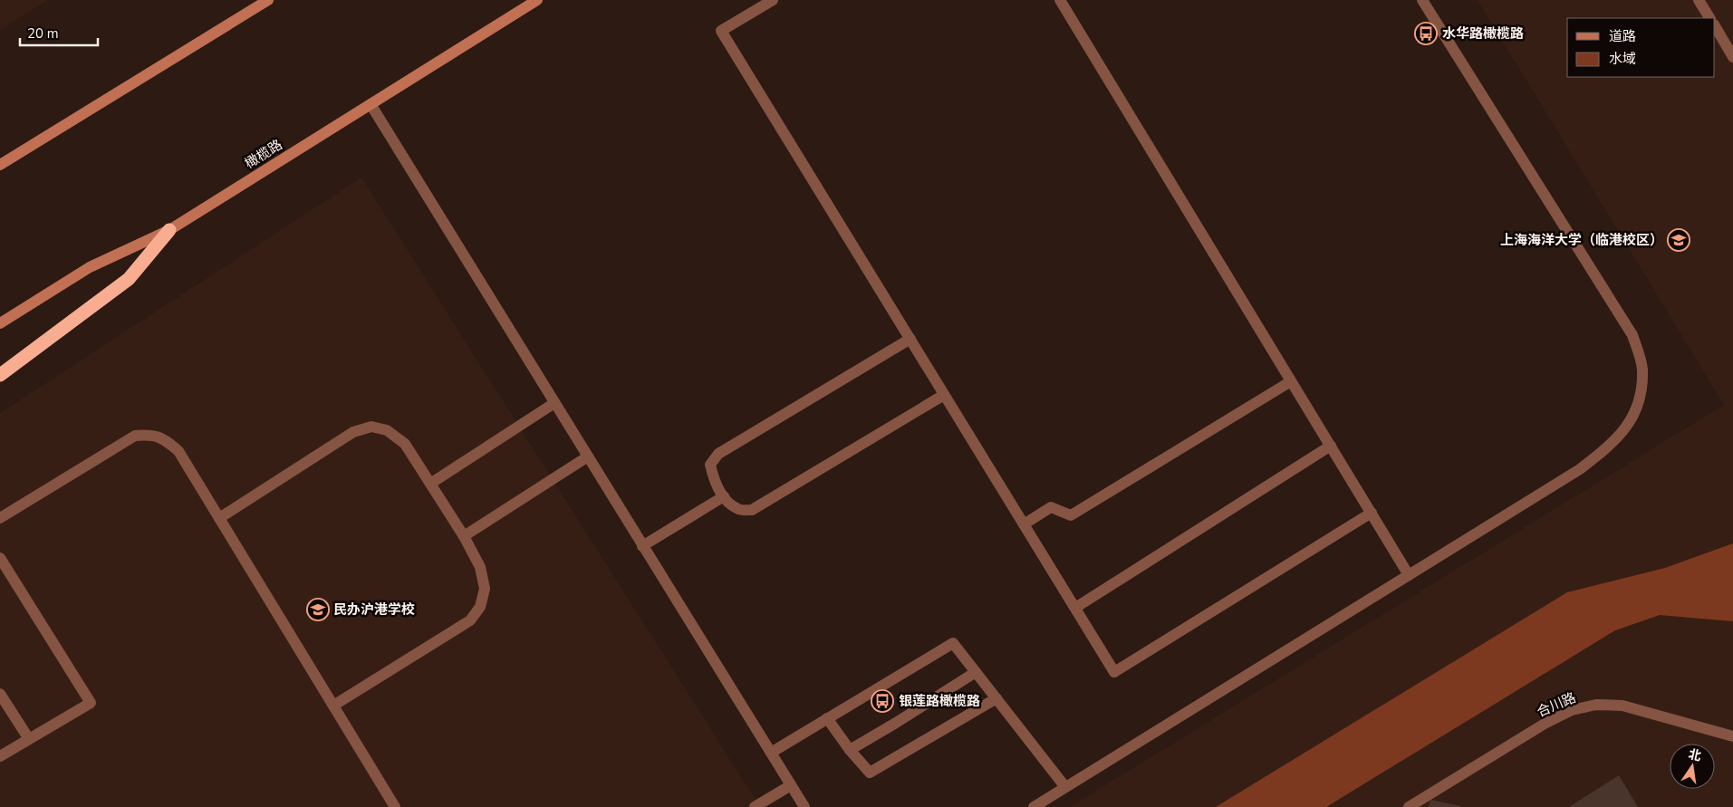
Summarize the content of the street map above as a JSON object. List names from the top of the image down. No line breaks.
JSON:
{"streets":{"main road":["橄榄路"],"street":["合川路"]},"places":{"bus stop":["水华路橄榄路","银莲路橄榄路"],"school or university":["上海海洋大学（临港校区）","民办沪港学校"]},"legend":["道路","水域"],"scale_bar":"20 m","north":"top"}
